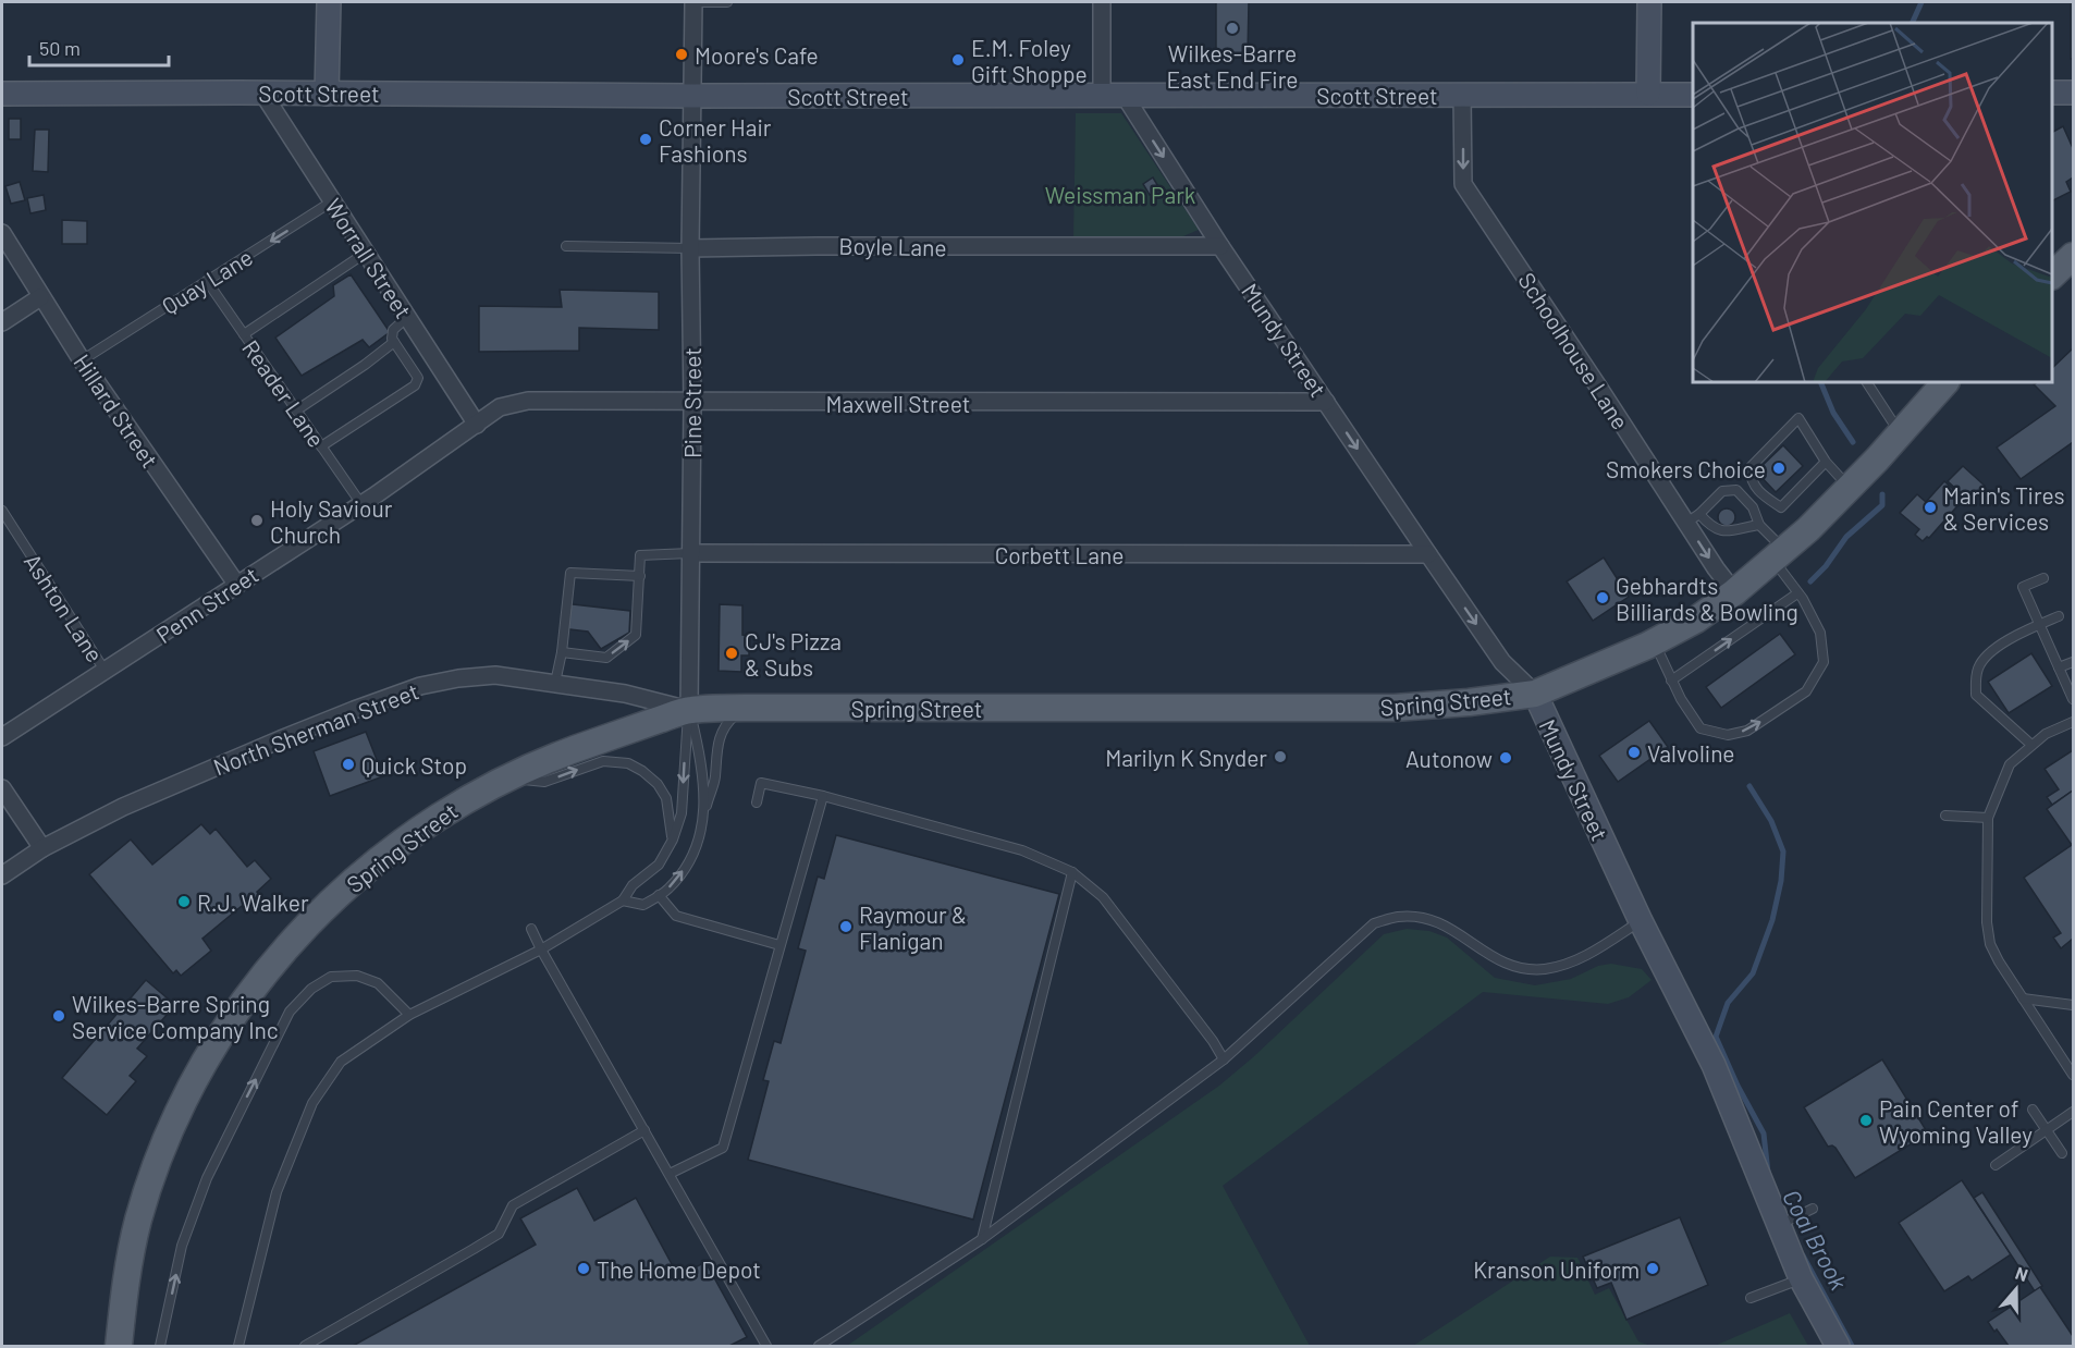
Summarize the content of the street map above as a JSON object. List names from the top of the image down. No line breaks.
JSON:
{"streets":{"main road":["Spring Street"],"street":["Scott Street","Boyle Lane","Worrall Street","Mundy Street","Schoolhouse Lane","Pine Street","Maxwell Street","Hillard Street","Corbett Lane","Penn Street","North Sherman Street"],"lane":["Quay Lane","Reader Lane","Ashton Lane"]},"crossings":[["Scott Street","Worrall Street"],["Scott Street","Mundy Street"],["Scott Street","Schoolhouse Lane"],["Scott Street","Pine Street"],["Boyle Lane","Mundy Street"],["Boyle Lane","Pine Street"],["Worrall Street","Quay Lane"],["Worrall Street","Maxwell Street"],["Worrall Street","Penn Street"],["Quay Lane","Reader Lane"],["Quay Lane","Hillard Street"],["Mundy Street","Maxwell Street"],["Mundy Street","Corbett Lane"],["Mundy Street","Spring Street"],["Schoolhouse Lane","Spring Street"],["Reader Lane","Penn Street"],["Pine Street","Maxwell Street"],["Pine Street","Corbett Lane"],["Pine Street","Spring Street"],["Pine Street","North Sherman Street"],["Maxwell Street","Penn Street"],["Hillard Street","Penn Street"],["Penn Street","Ashton Lane"],["Spring Street","North Sherman Street"]],"one_way":["Mundy Street","Schoolhouse Lane"],"water":["Coal Brook"],"parks":["Weissman Park"],"places":["Wilkes-Barre East End Fire","Moore's Cafe","E.M. Foley Gift Shoppe","Corner Hair Fashions","Smokers Choice","Marin's Tires & Services","Holy Saviour Church","Gebhardts Billiards & Bowling","CJ's Pizza & Subs","Valvoline","Marilyn K Snyder","Autonow","Quick Stop","R.J. Walker","Raymour & Flanigan","Wilkes-Barre Spring Service Company Inc","Pain Center of Wyoming Valley","The Home Depot","Kranson Uniform"],"scale_bar":"50 m","north":"top"}
